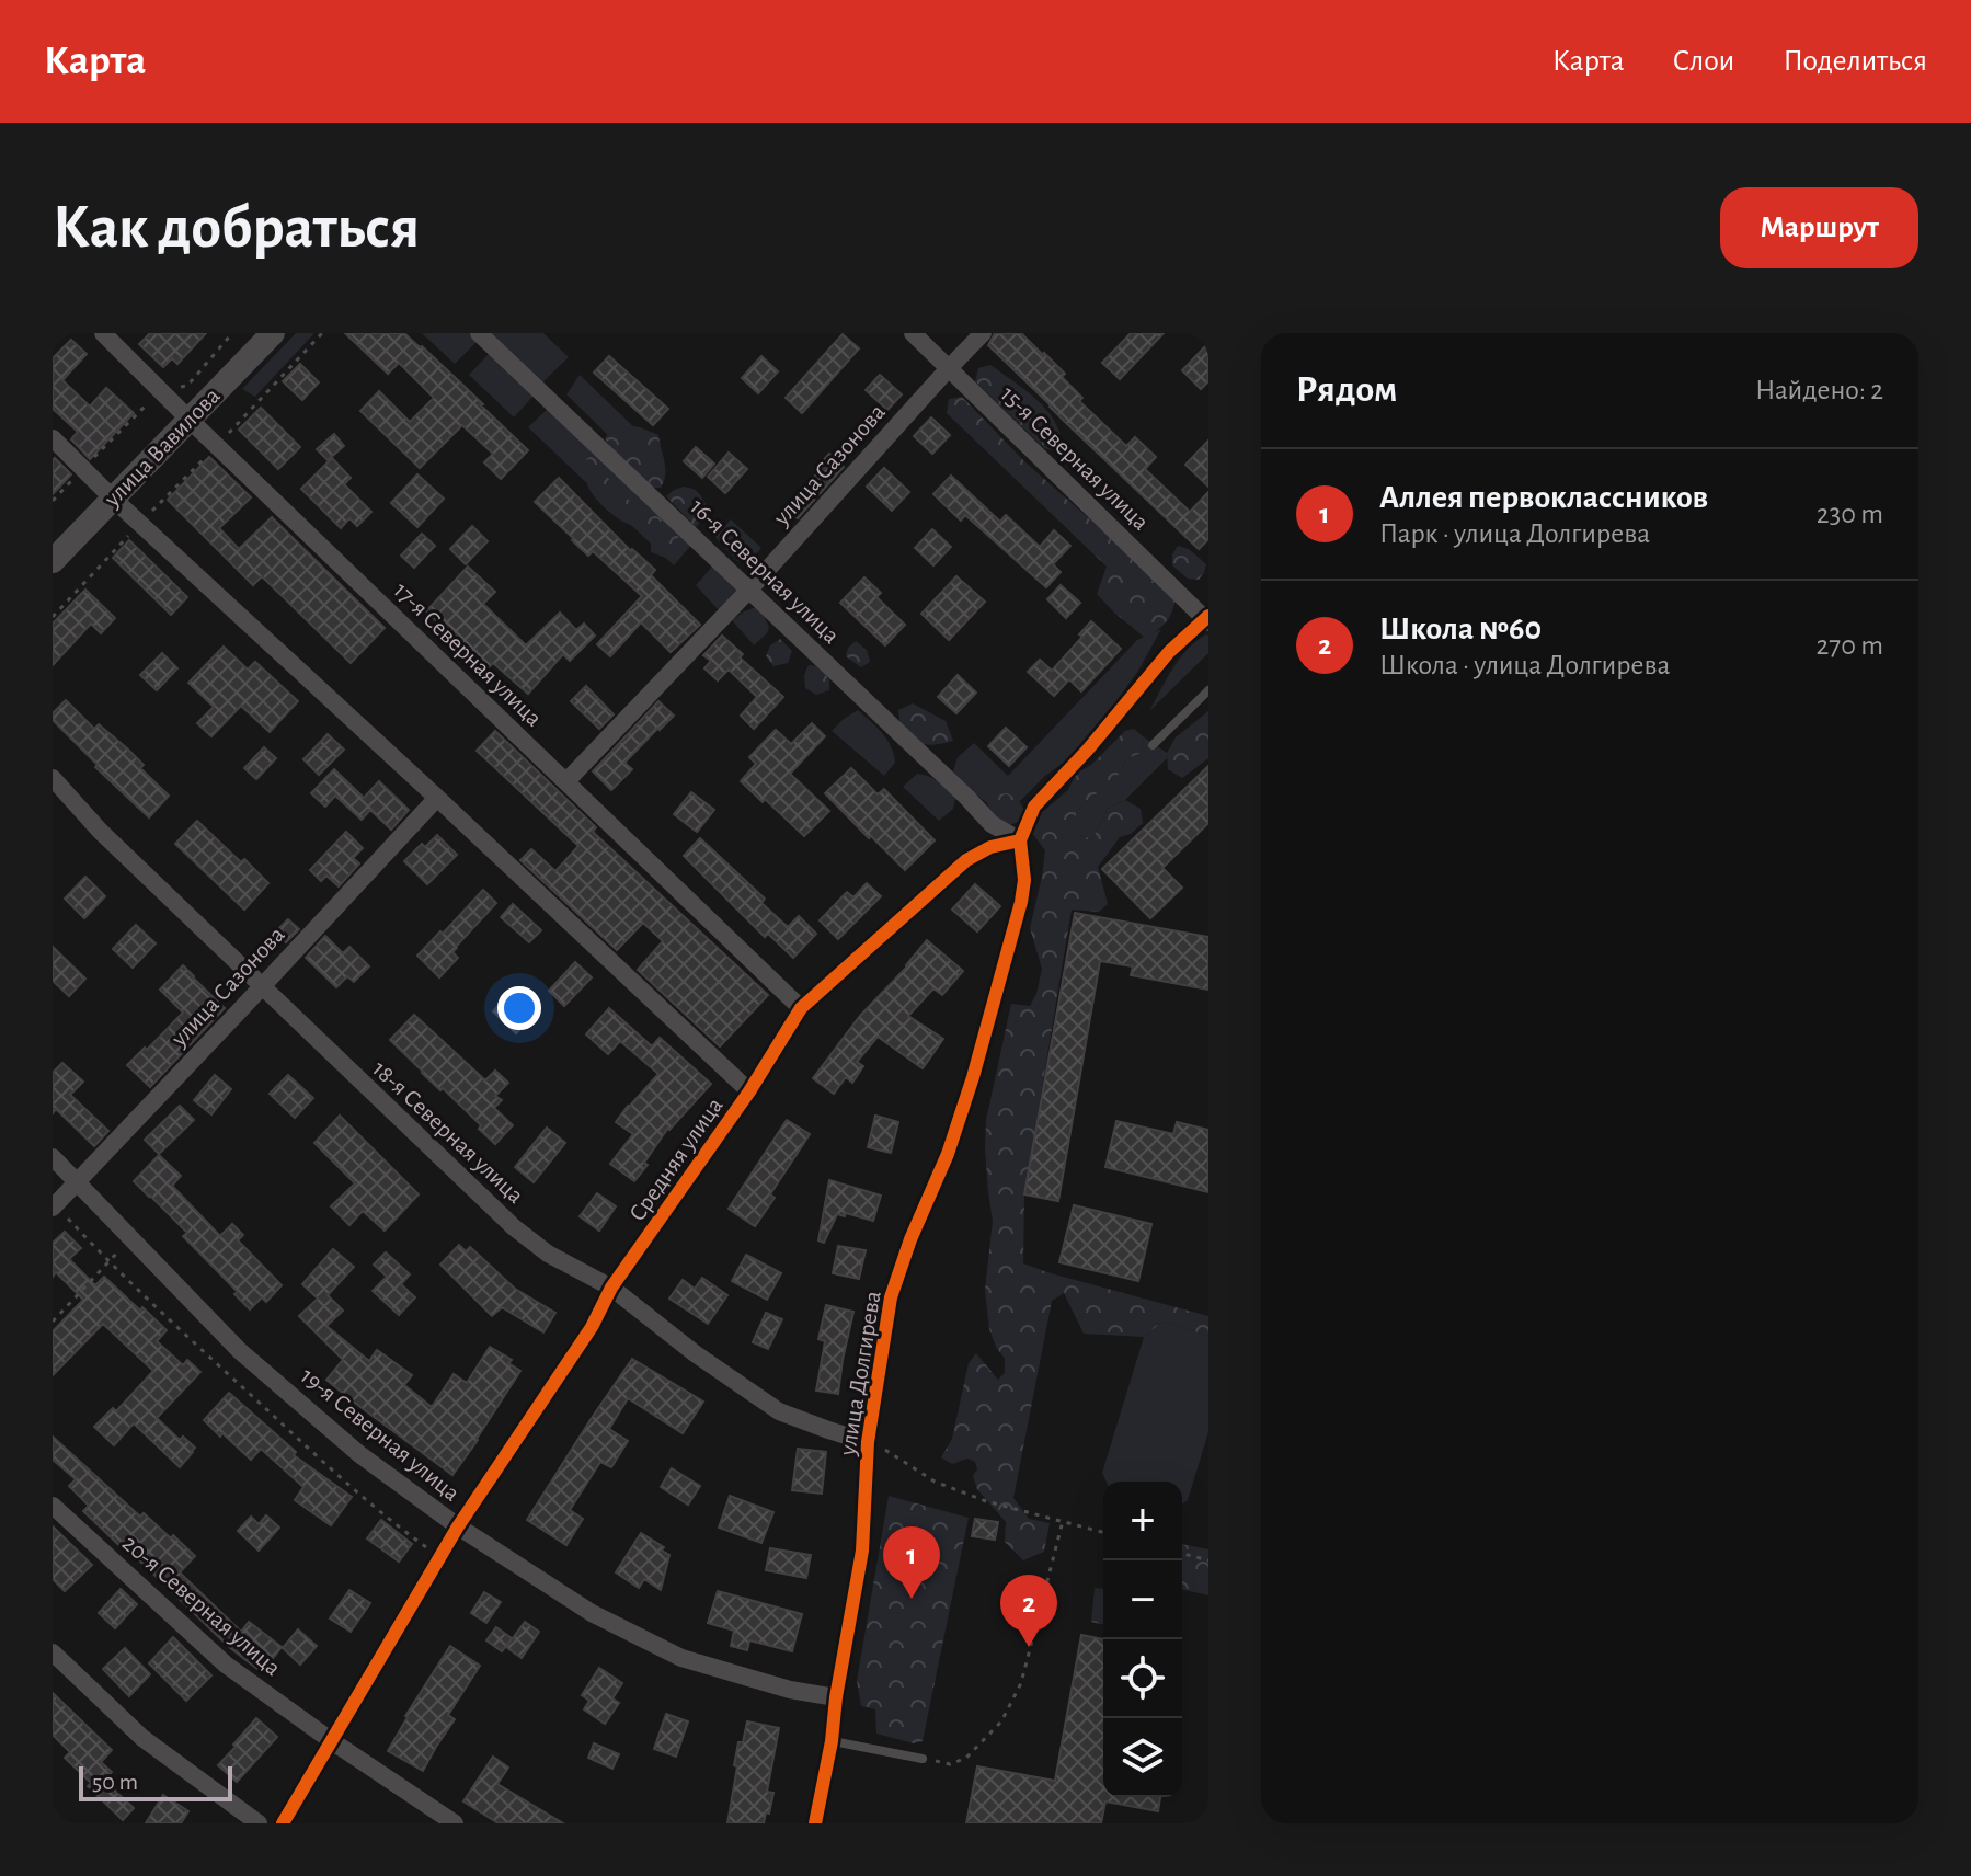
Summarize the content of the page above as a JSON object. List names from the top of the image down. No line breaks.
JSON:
{"streets":{"street":["улица Вавилова","15-я Северная улица","улица Сазонова","16-я Северная улица","17-я Северная улица","18-я Северная улица","Средняя улица","улица Долгирева","19-я Северная улица","20-я Северная улица"]},"crossings":[["улица Вавилова","17-я Северная улица"],["15-я Северная улица","улица Сазонова"],["улица Сазонова","16-я Северная улица"],["улица Сазонова","17-я Северная улица"],["улица Сазонова","18-я Северная улица"],["улица Сазонова","19-я Северная улица"],["16-я Северная улица","Средняя улица"],["16-я Северная улица","улица Долгирева"],["17-я Северная улица","Средняя улица"],["18-я Северная улица","Средняя улица"],["18-я Северная улица","улица Долгирева"],["Средняя улица","улица Долгирева"],["Средняя улица","19-я Северная улица"],["Средняя улица","20-я Северная улица"],["улица Долгирева","19-я Северная улица"]],"scale_bar":"50 m","page":{"header":"Карта","nav":["Карта","Слои","Поделиться"],"buttons":"Маршрут","title":"Как добраться","heading":["Рядом","Найдено: 2"],"list":[{"mark":"1","name":"Аллея первоклассников","note":"Парк · улица Долгирева","value":"230 m"},{"mark":"2","name":"Школа №60","note":"Школа · улица Долгирева","value":"270 m"}],"map_buttons":["+","−"],"pins":["1","2"],"scale":"50 m"}}
